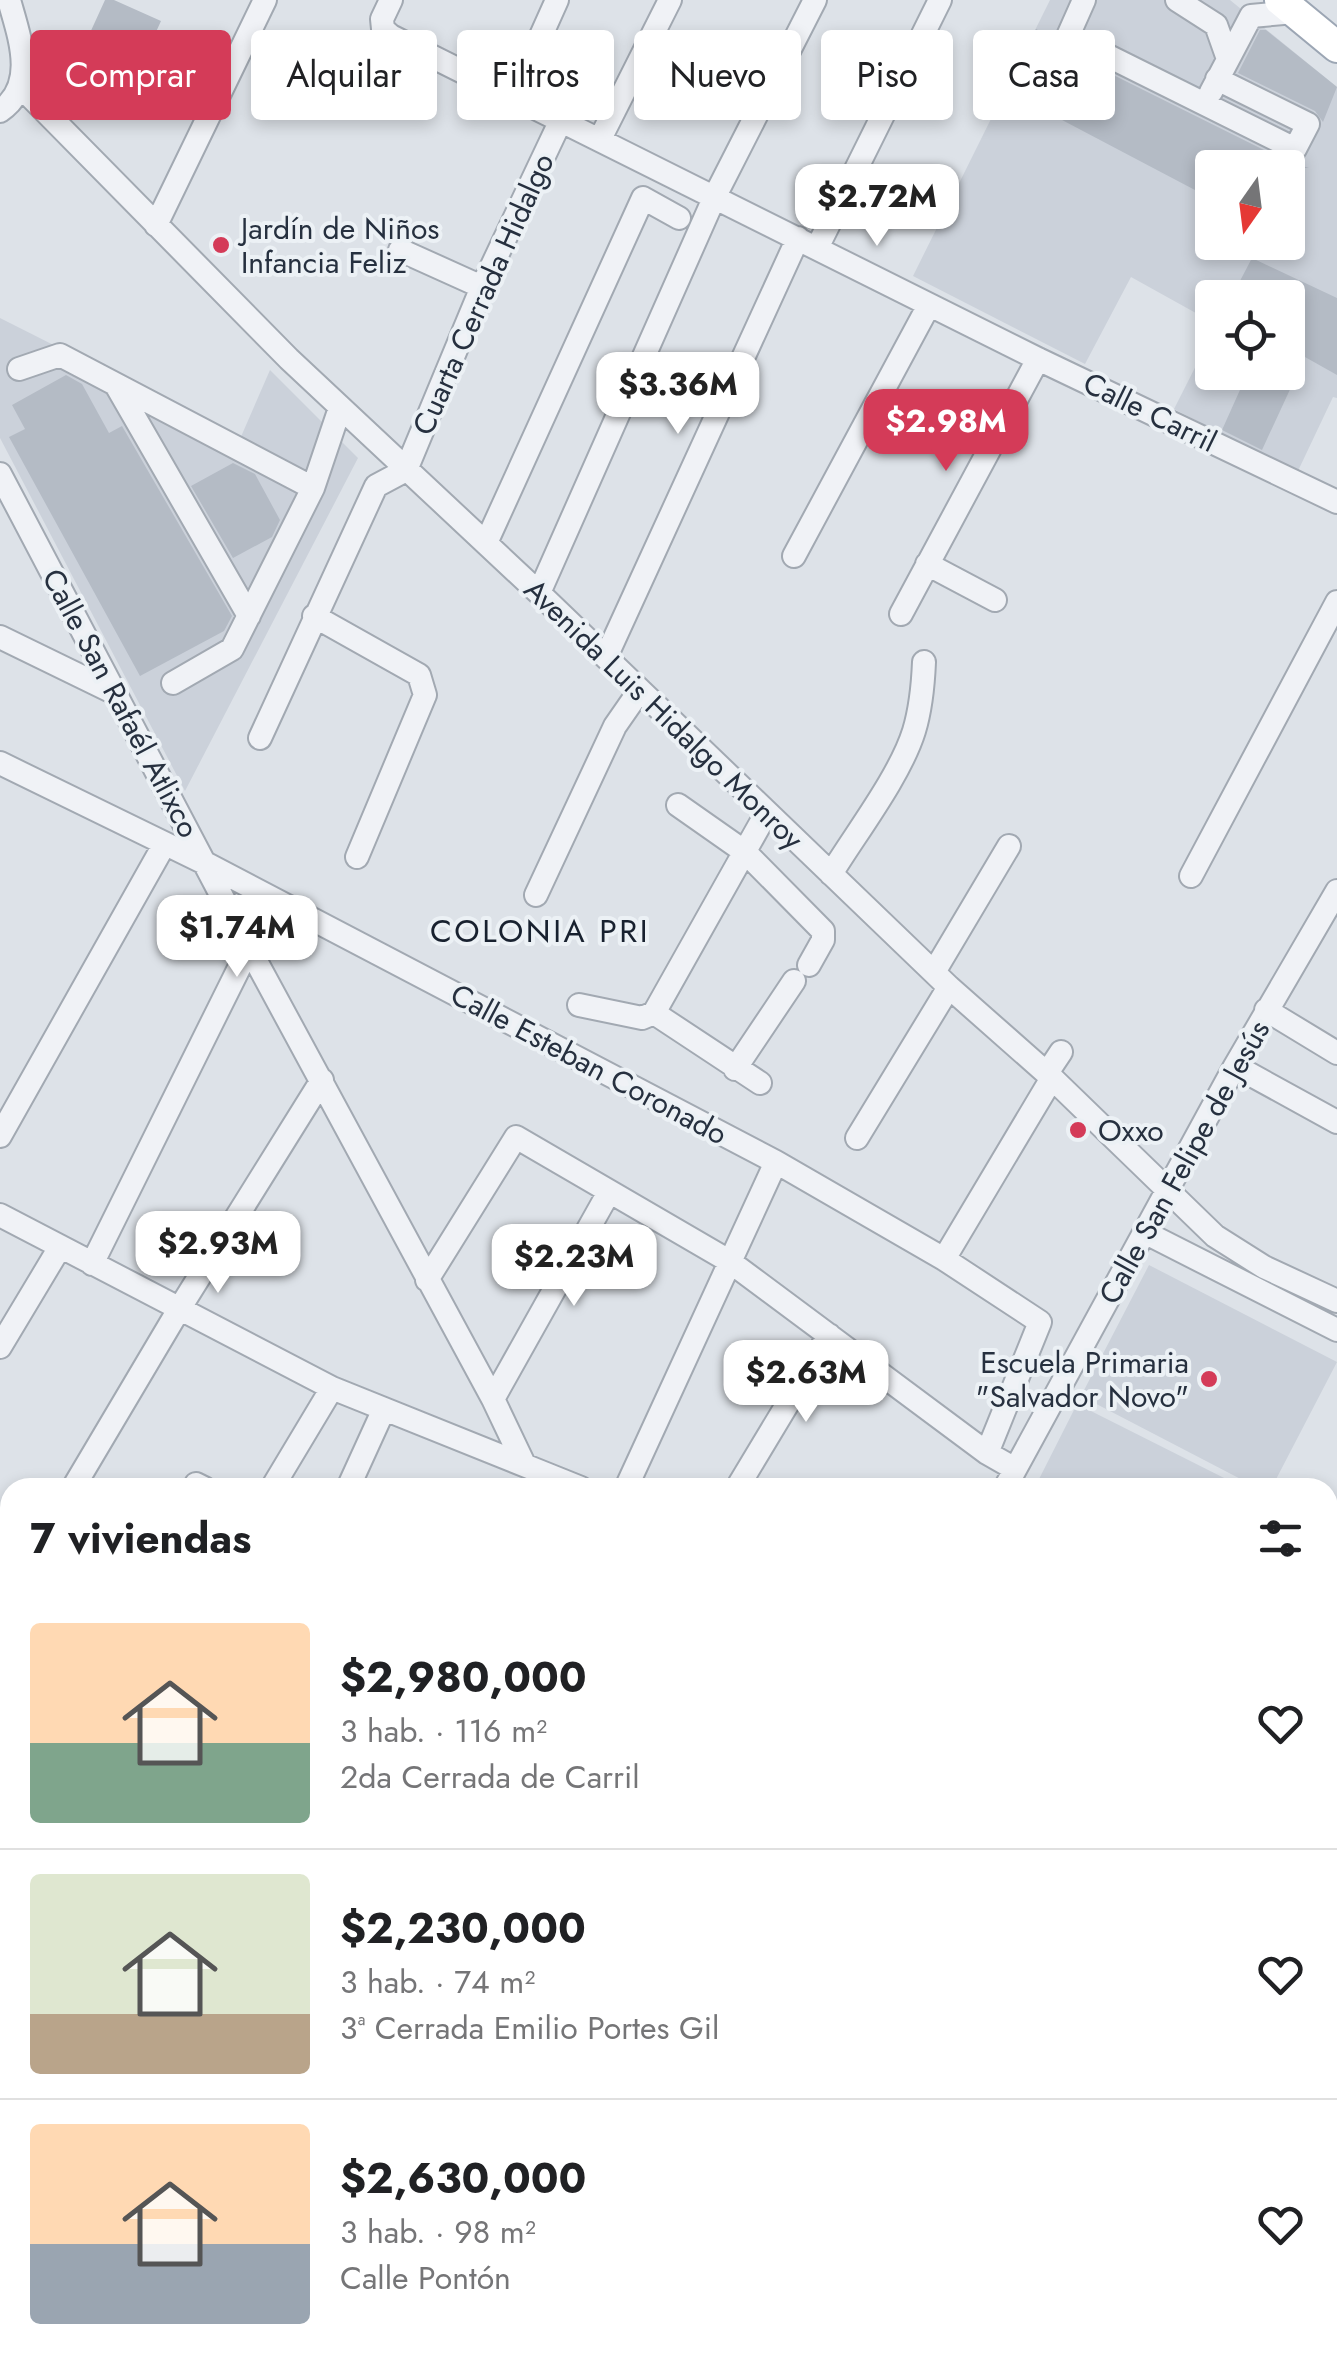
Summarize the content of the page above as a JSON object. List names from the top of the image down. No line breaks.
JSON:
{"streets":{"street":["Cuarta Cerrada Hidalgo","Calle Carril","Calle San Rafaél Atlixco","Avenida Luis Hidalgo Monroy","Calle Esteban Coronado","Calle San Felipe de Jesús"]},"crossings":[["Cuarta Cerrada Hidalgo","Calle Carril"],["Cuarta Cerrada Hidalgo","Avenida Luis Hidalgo Monroy"],["Calle San Rafaél Atlixco","Calle Esteban Coronado"],["Avenida Luis Hidalgo Monroy","Calle San Felipe de Jesús"]],"districts":["COLONIA PRI"],"places":["Jardín de Niños Infancia Feliz","Oxxo","Escuela Primaria \"Salvador Novo\""],"north":"bottom","page":{"chip":["Comprar","Alquilar","Filtros","Nuevo","Piso","Casa"],"price":["$2.72M","$3.36M","$2.98M","$1.74M","$2.93M","$2.23M","$2.63M"],"heading":"7 viviendas","list":[{"name":"$2,980,000","note":"3 hab. · 116 m² · 2da Cerrada de Carril"},{"name":"$2,230,000","note":"3 hab. · 74 m² · 3ª Cerrada Emilio Portes Gil"},{"name":"$2,630,000","note":"3 hab. · 98 m² · Calle Pontón"}]}}
